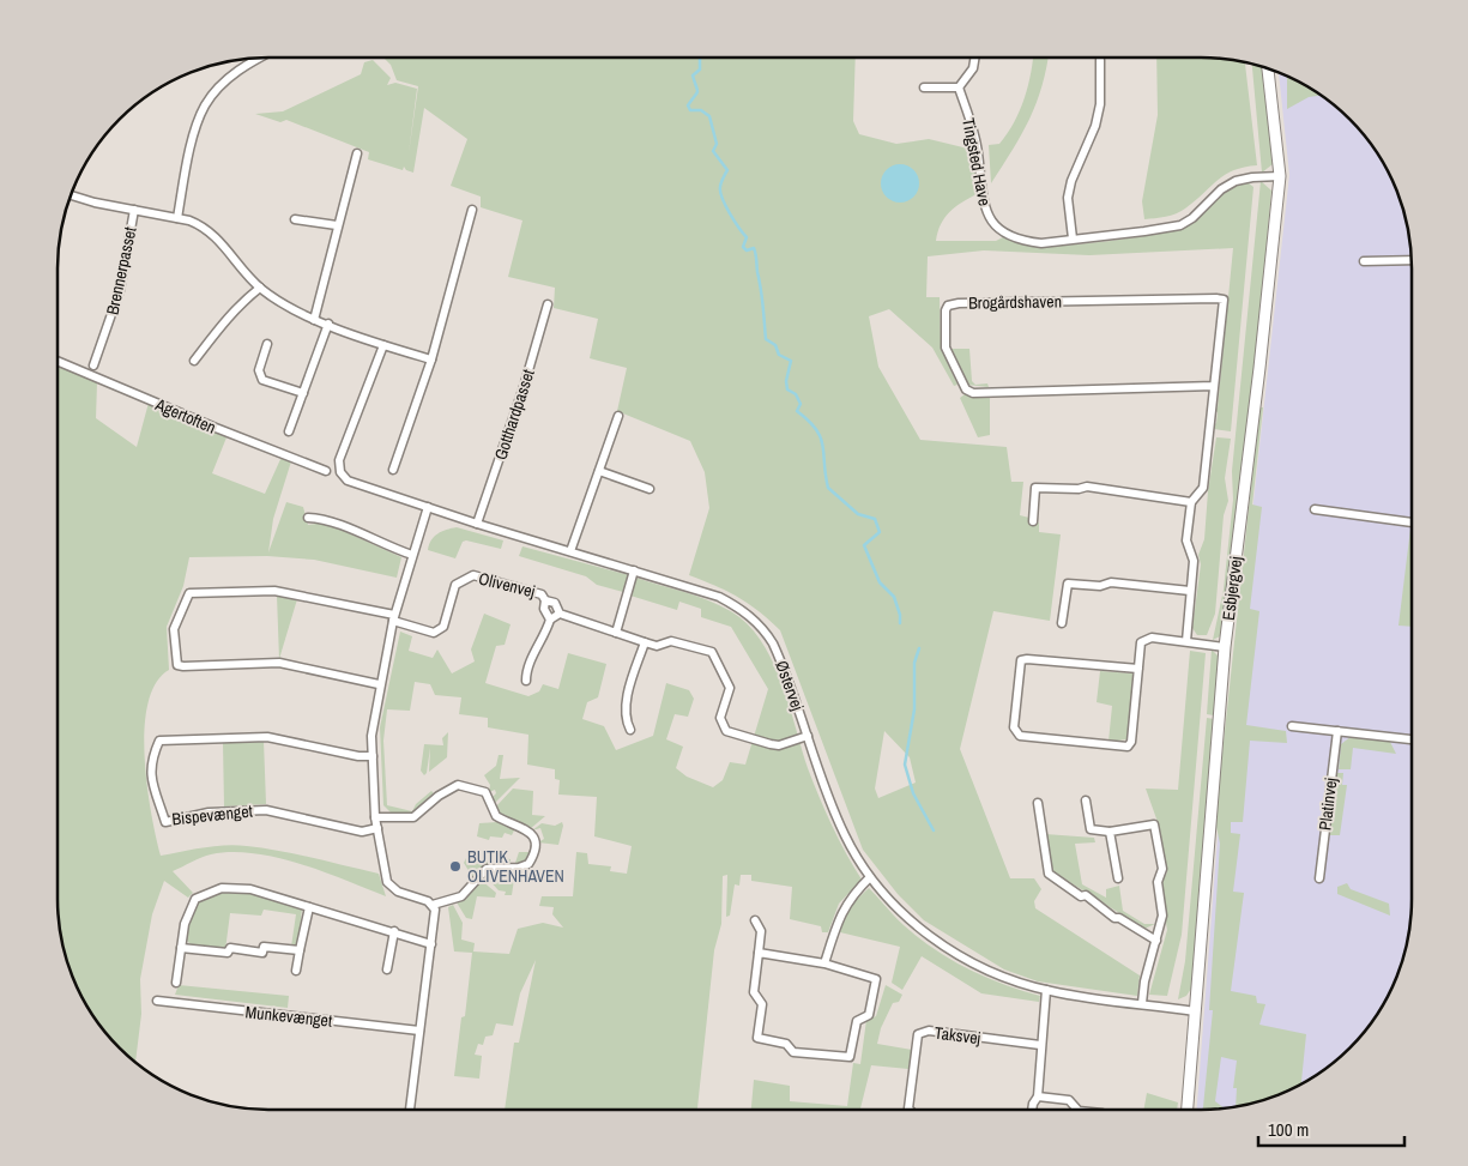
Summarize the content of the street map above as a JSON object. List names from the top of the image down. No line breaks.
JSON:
{"streets":{"main road":["Esbjergvej"],"street":["Tingsted Have","Brennerpasset","Brogårdshaven","Gotthardpasset","Agertoften","Olivenvej","Østervej","Platinvej","Bispevænget","Munkevænget","Taksvej"]},"crossings":[["Tingsted Have","Esbjergvej"],["Brennerpasset","Østervej"],["Gotthardpasset","Østervej"],["Olivenvej","Østervej"],["Esbjergvej","Østervej"]],"places":["BUTIK OLIVENHAVEN"],"scale_bar":"100 m"}
